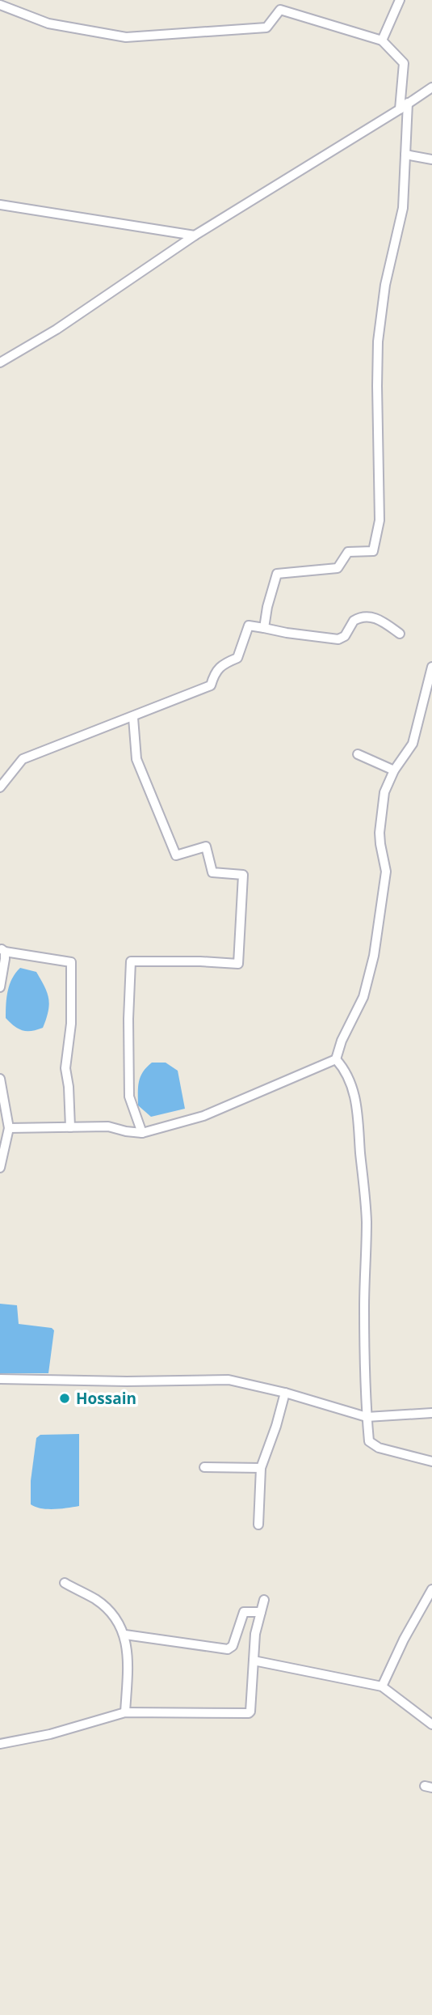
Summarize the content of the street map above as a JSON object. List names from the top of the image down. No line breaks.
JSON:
{"places":["Hossain"]}
